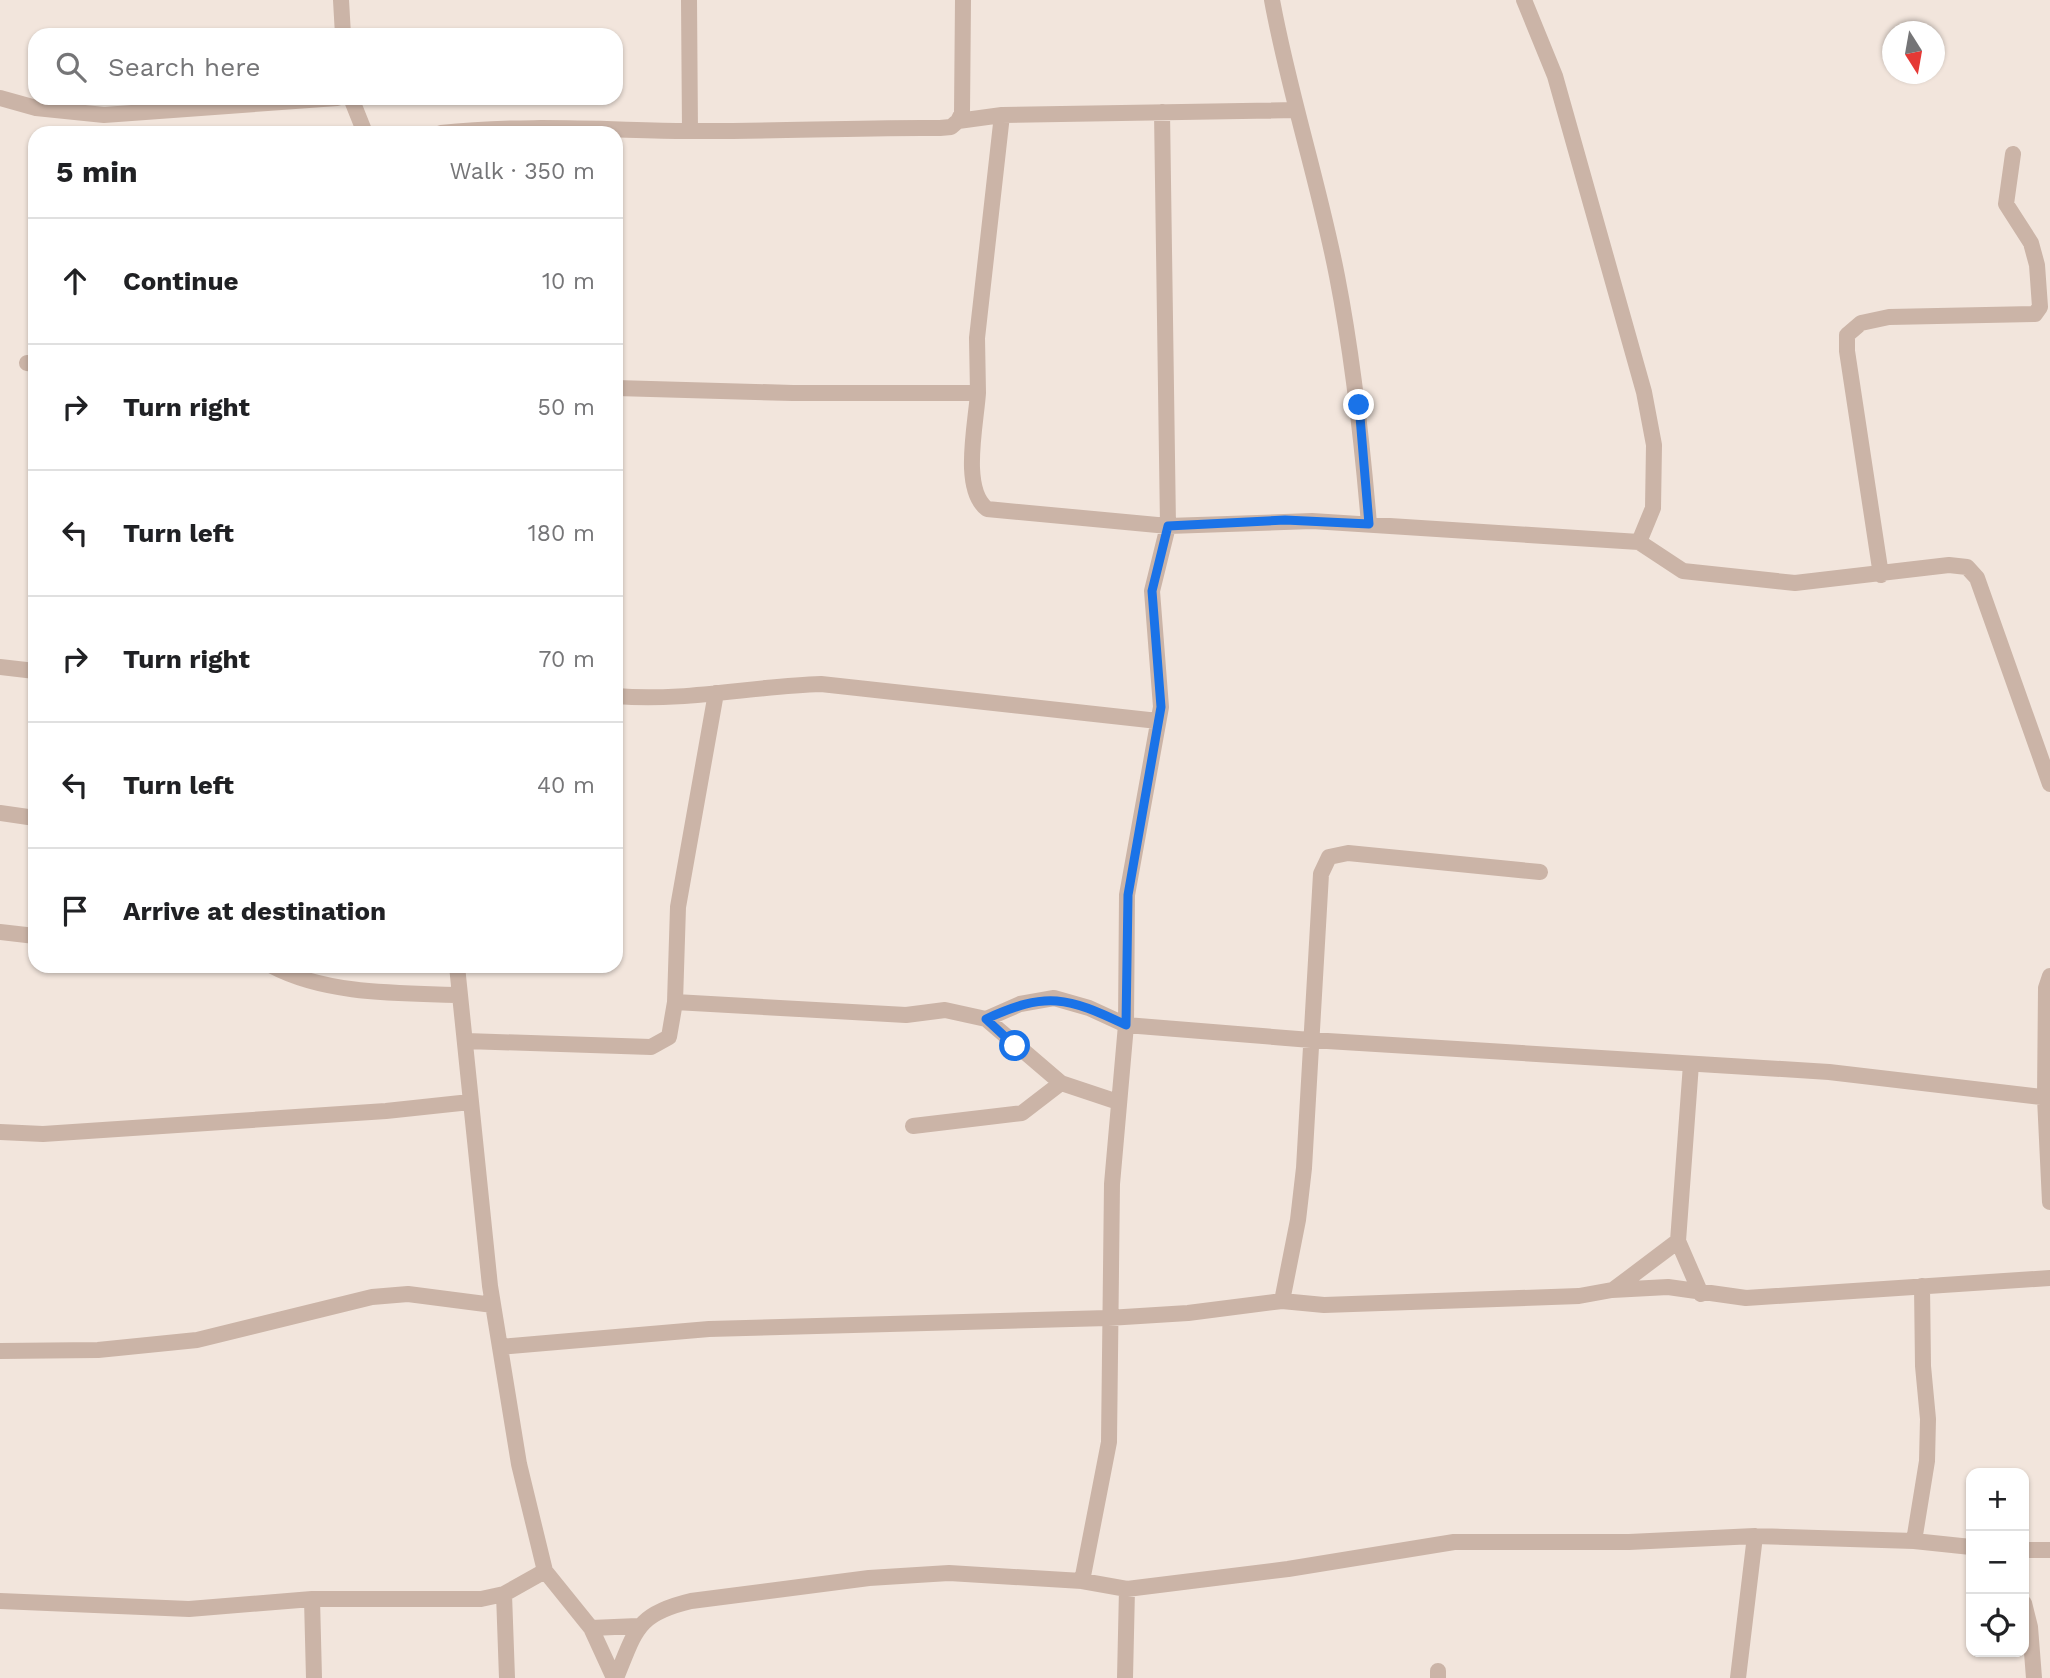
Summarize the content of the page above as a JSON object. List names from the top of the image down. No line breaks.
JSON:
{"north":"bottom","page":{"search":"Search here","heading":["5 min","Walk · 350 m"],"list":[["Continue","10 m"],["Turn right","50 m"],["Turn left","180 m"],["Turn right","70 m"],["Turn left","40 m"],"Arrive at destination"],"map_buttons":["+","−"]}}
